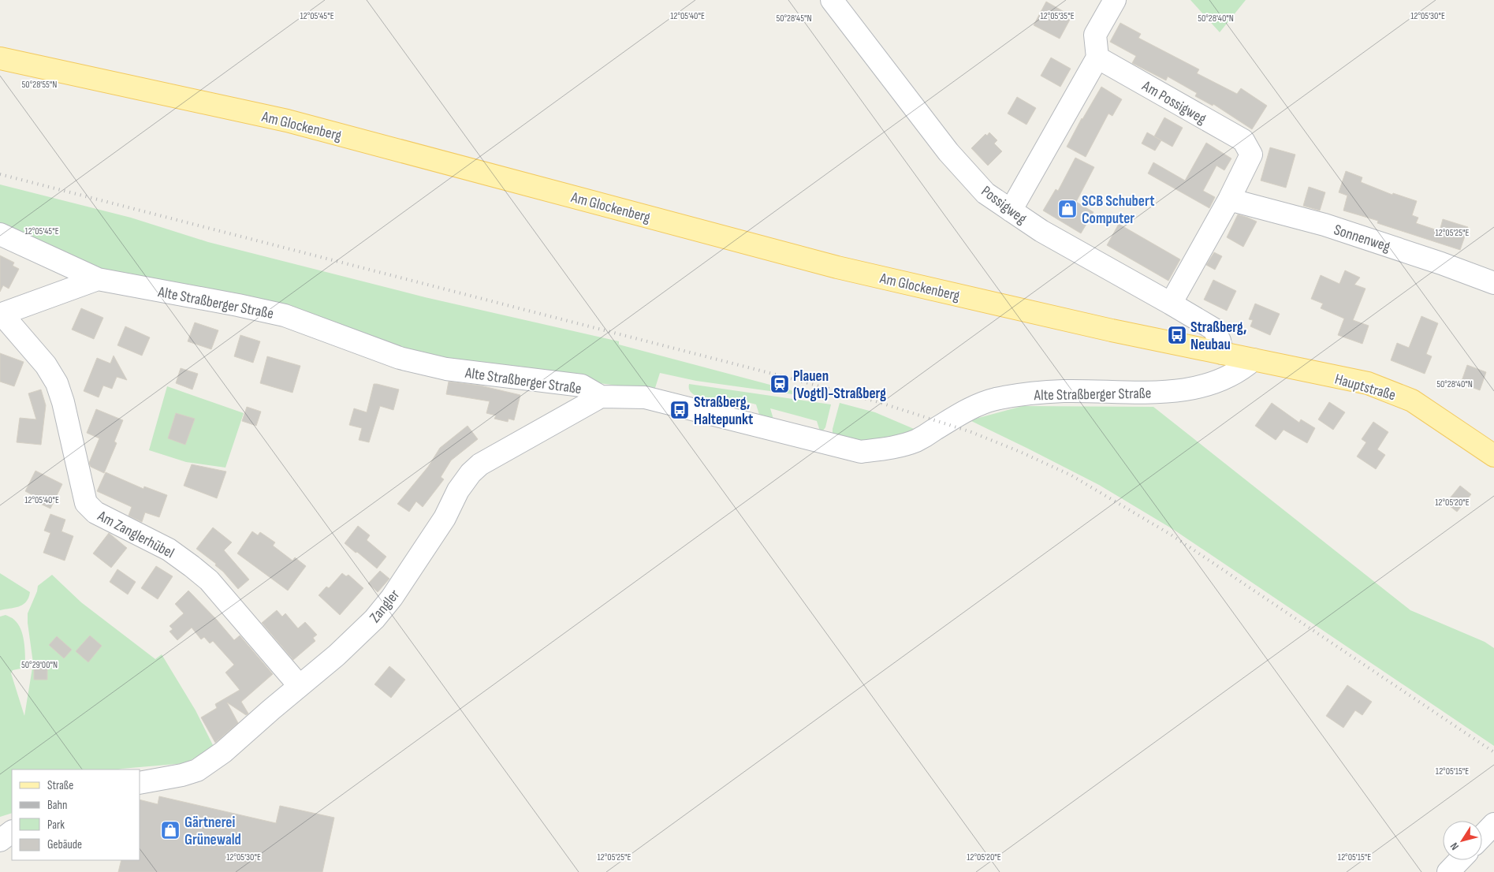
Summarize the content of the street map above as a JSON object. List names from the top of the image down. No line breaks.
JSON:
{"streets":{"main road":["Am Glockenberg","Hauptstraße"],"street":["Am Possigweg","Possigweg","Sonnenweg","Alte Straßberger Straße","Am Zanglerhübel","Zangler"]},"crossings":[["Am Possigweg","Possigweg"],["Am Possigweg","Sonnenweg"],["Am Glockenberg","Possigweg"],["Am Glockenberg","Hauptstraße"],["Possigweg","Hauptstraße"],["Alte Straßberger Straße","Hauptstraße"],["Alte Straßberger Straße","Zangler"],["Am Zanglerhübel","Zangler"]],"places":{"shop":["SCB Schubert Computer","Gärtnerei Grünewald"],"bus stop":["Straßberg, Neubau","Straßberg, Haltepunkt"],"station":["Plauen (Vogtl)-Straßberg"]},"legend":["Straße","Bahn","Park","Gebäude"],"north":"bottom left","coordinates":["12°05'35\"E","12°05'45\"E","12°05'40\"E","12°05'30\"E","50°28'45\"N","50°28'40\"N","50°28'55\"N","12°05'25\"E","12°05'20\"E","50°29'00\"N","12°05'15\"E"]}
